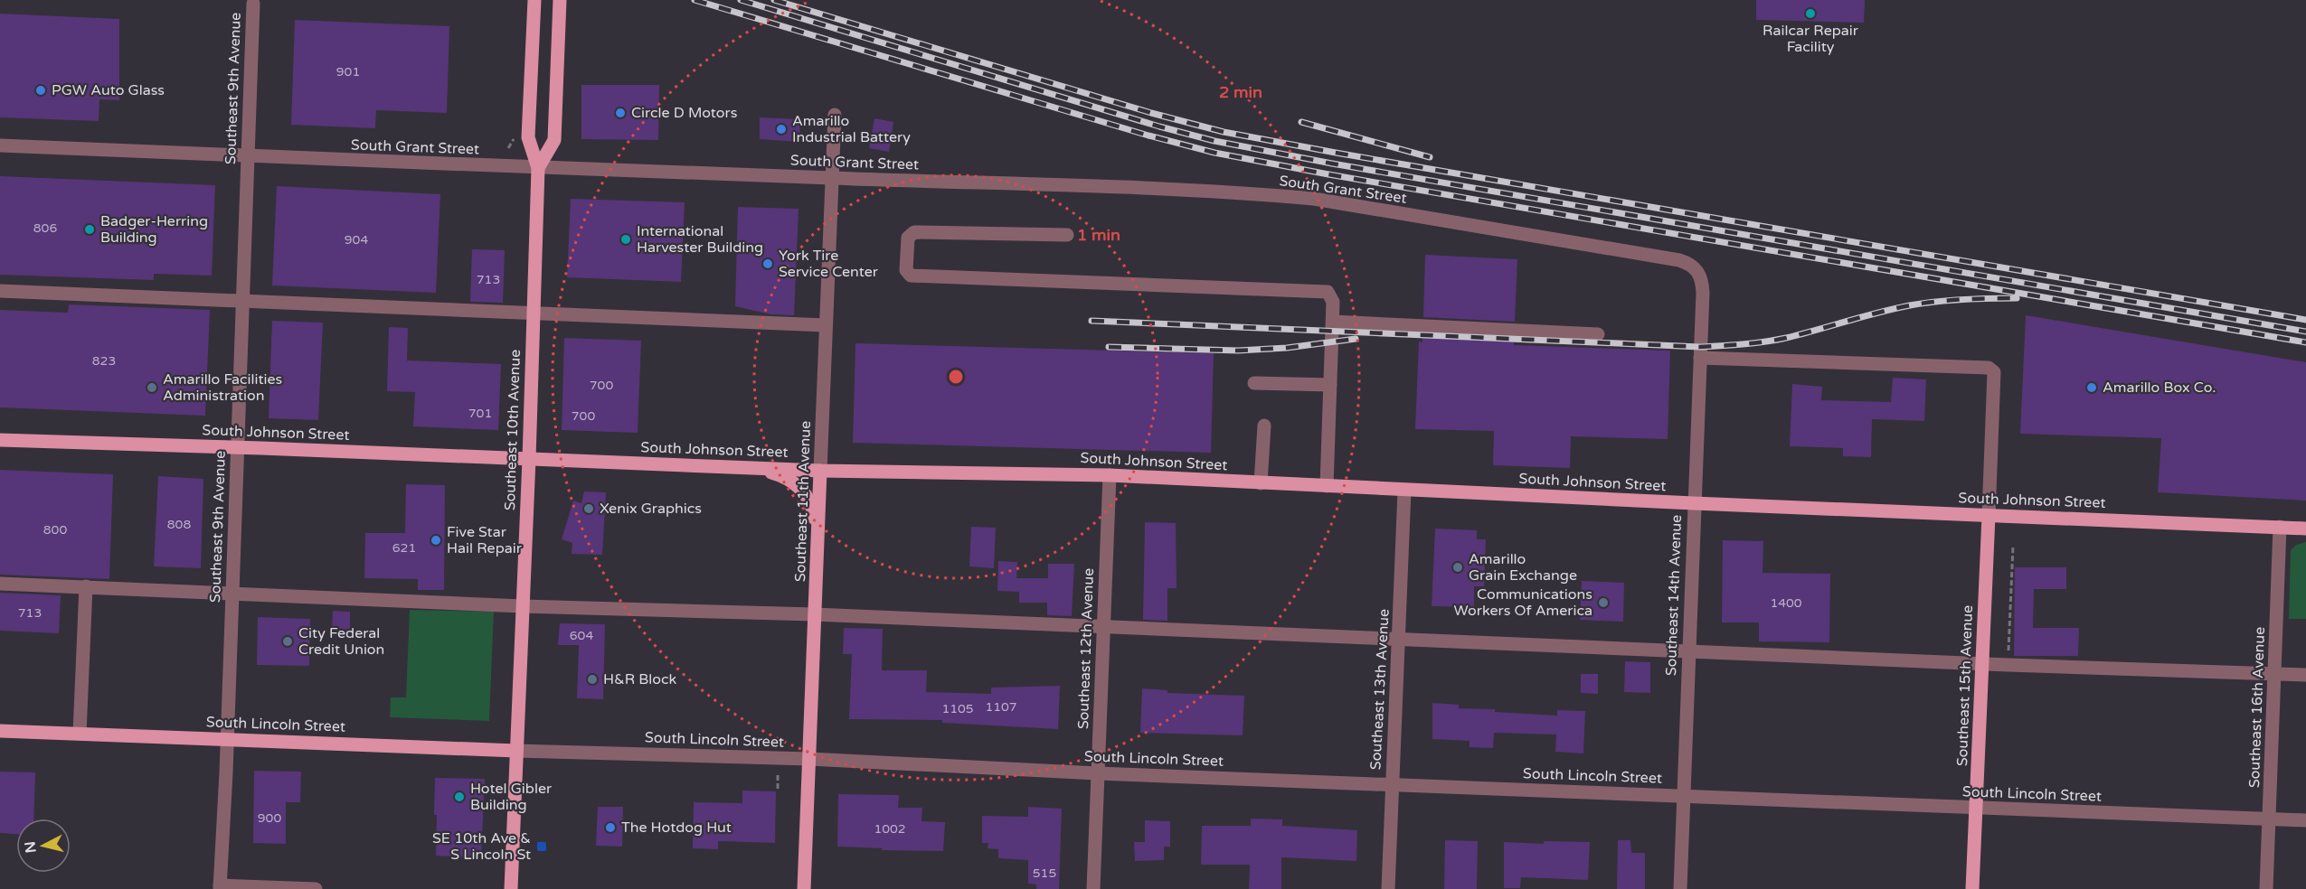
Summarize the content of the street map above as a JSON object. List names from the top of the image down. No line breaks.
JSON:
{"streets":{"main road":["Southeast 10th Avenue","South Johnson Street","Southeast 11th Avenue","Southeast 15th Avenue","South Lincoln Street"],"street":["Southeast 9th Avenue","South Grant Street","Southeast 14th Avenue","Southeast 12th Avenue","Southeast 13th Avenue","Southeast 16th Avenue"]},"crossings":[["Southeast 9th Avenue","South Grant Street"],["Southeast 9th Avenue","South Johnson Street"],["Southeast 9th Avenue","South Lincoln Street"],["South Grant Street","Southeast 10th Avenue"],["South Grant Street","Southeast 11th Avenue"],["South Grant Street","Southeast 14th Avenue"],["Southeast 10th Avenue","South Johnson Street"],["Southeast 10th Avenue","South Lincoln Street"],["South Johnson Street","Southeast 11th Avenue"],["South Johnson Street","Southeast 14th Avenue"],["South Johnson Street","Southeast 12th Avenue"],["South Johnson Street","Southeast 15th Avenue"],["South Johnson Street","Southeast 13th Avenue"],["South Johnson Street","Southeast 16th Avenue"],["Southeast 11th Avenue","South Lincoln Street"],["Southeast 14th Avenue","South Lincoln Street"],["Southeast 12th Avenue","South Lincoln Street"],["Southeast 15th Avenue","South Lincoln Street"],["Southeast 13th Avenue","South Lincoln Street"],["Southeast 16th Avenue","South Lincoln Street"]],"places":{"other":["Railcar Repair Facility","PGW Auto Glass","Circle D Motors","Amarillo Industrial Battery","Badger-Herring Building","International Harvester Building","York Tire Service Center","Amarillo Facilities Administration","Amarillo Box Co.","Xenix Graphics","Five Star Hail Repair","Amarillo Grain Exchange","Communications Workers Of America","City Federal Credit Union","H&R Block","Hotel Gibler Building","The Hotdog Hut"],"transit":["SE 10th Ave & S Lincoln St"]},"house_numbers":["901","806","904","713","823","700","701","700","808","800","621","1400","713","604","1107","1105","900","1002","515"],"north":"left","rings":["2 min","1 min"]}
